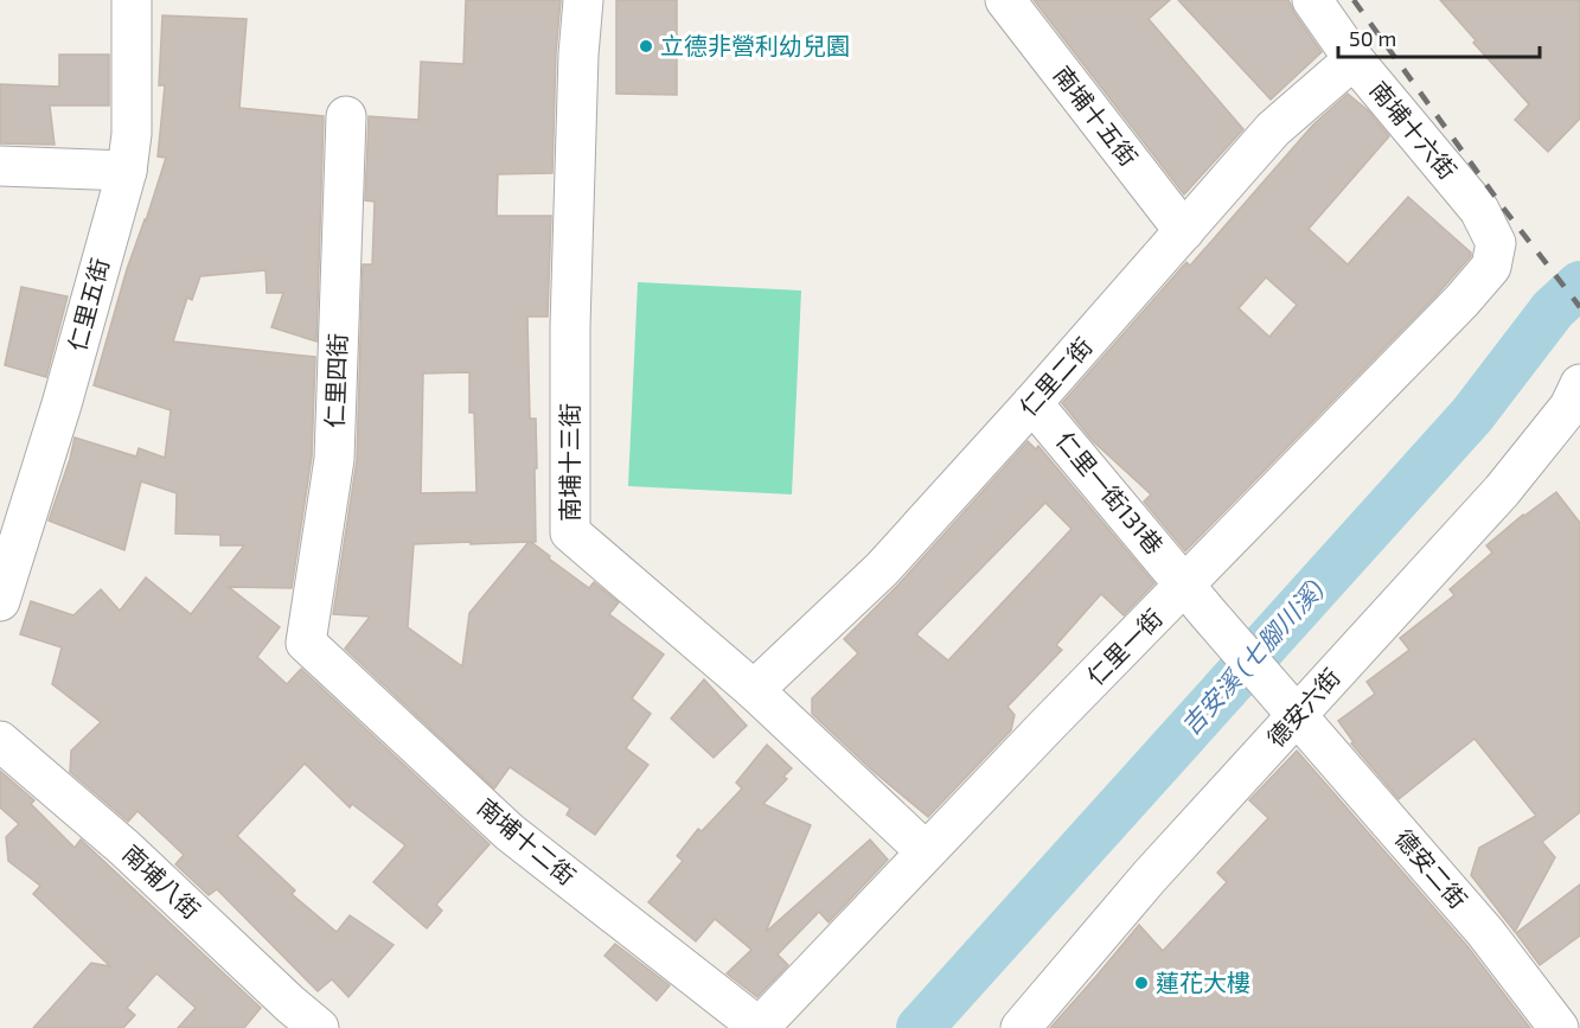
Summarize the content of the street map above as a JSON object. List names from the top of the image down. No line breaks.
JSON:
{"streets":{"street":["南埔十五街","南埔十六街","仁里五街","仁里二街","仁里四街","南埔十三街","仁里一街131巷","仁里一街","德安六街","南埔十二街","德安二街","南埔八街"]},"crossings":[["南埔十五街","仁里二街"],["南埔十六街","仁里二街"],["南埔十六街","仁里一街"],["仁里二街","南埔十三街"],["仁里二街","仁里一街131巷"],["仁里四街","南埔十二街"],["南埔十三街","仁里一街"],["仁里一街131巷","仁里一街"],["仁里一街131巷","德安六街"],["仁里一街131巷","德安二街"],["仁里一街","南埔十二街"],["德安六街","德安二街"]],"water":["吉安溪 (七腳川溪)"],"places":["立德非營利幼兒園","蓮花大樓"],"scale_bar":"50 m"}
